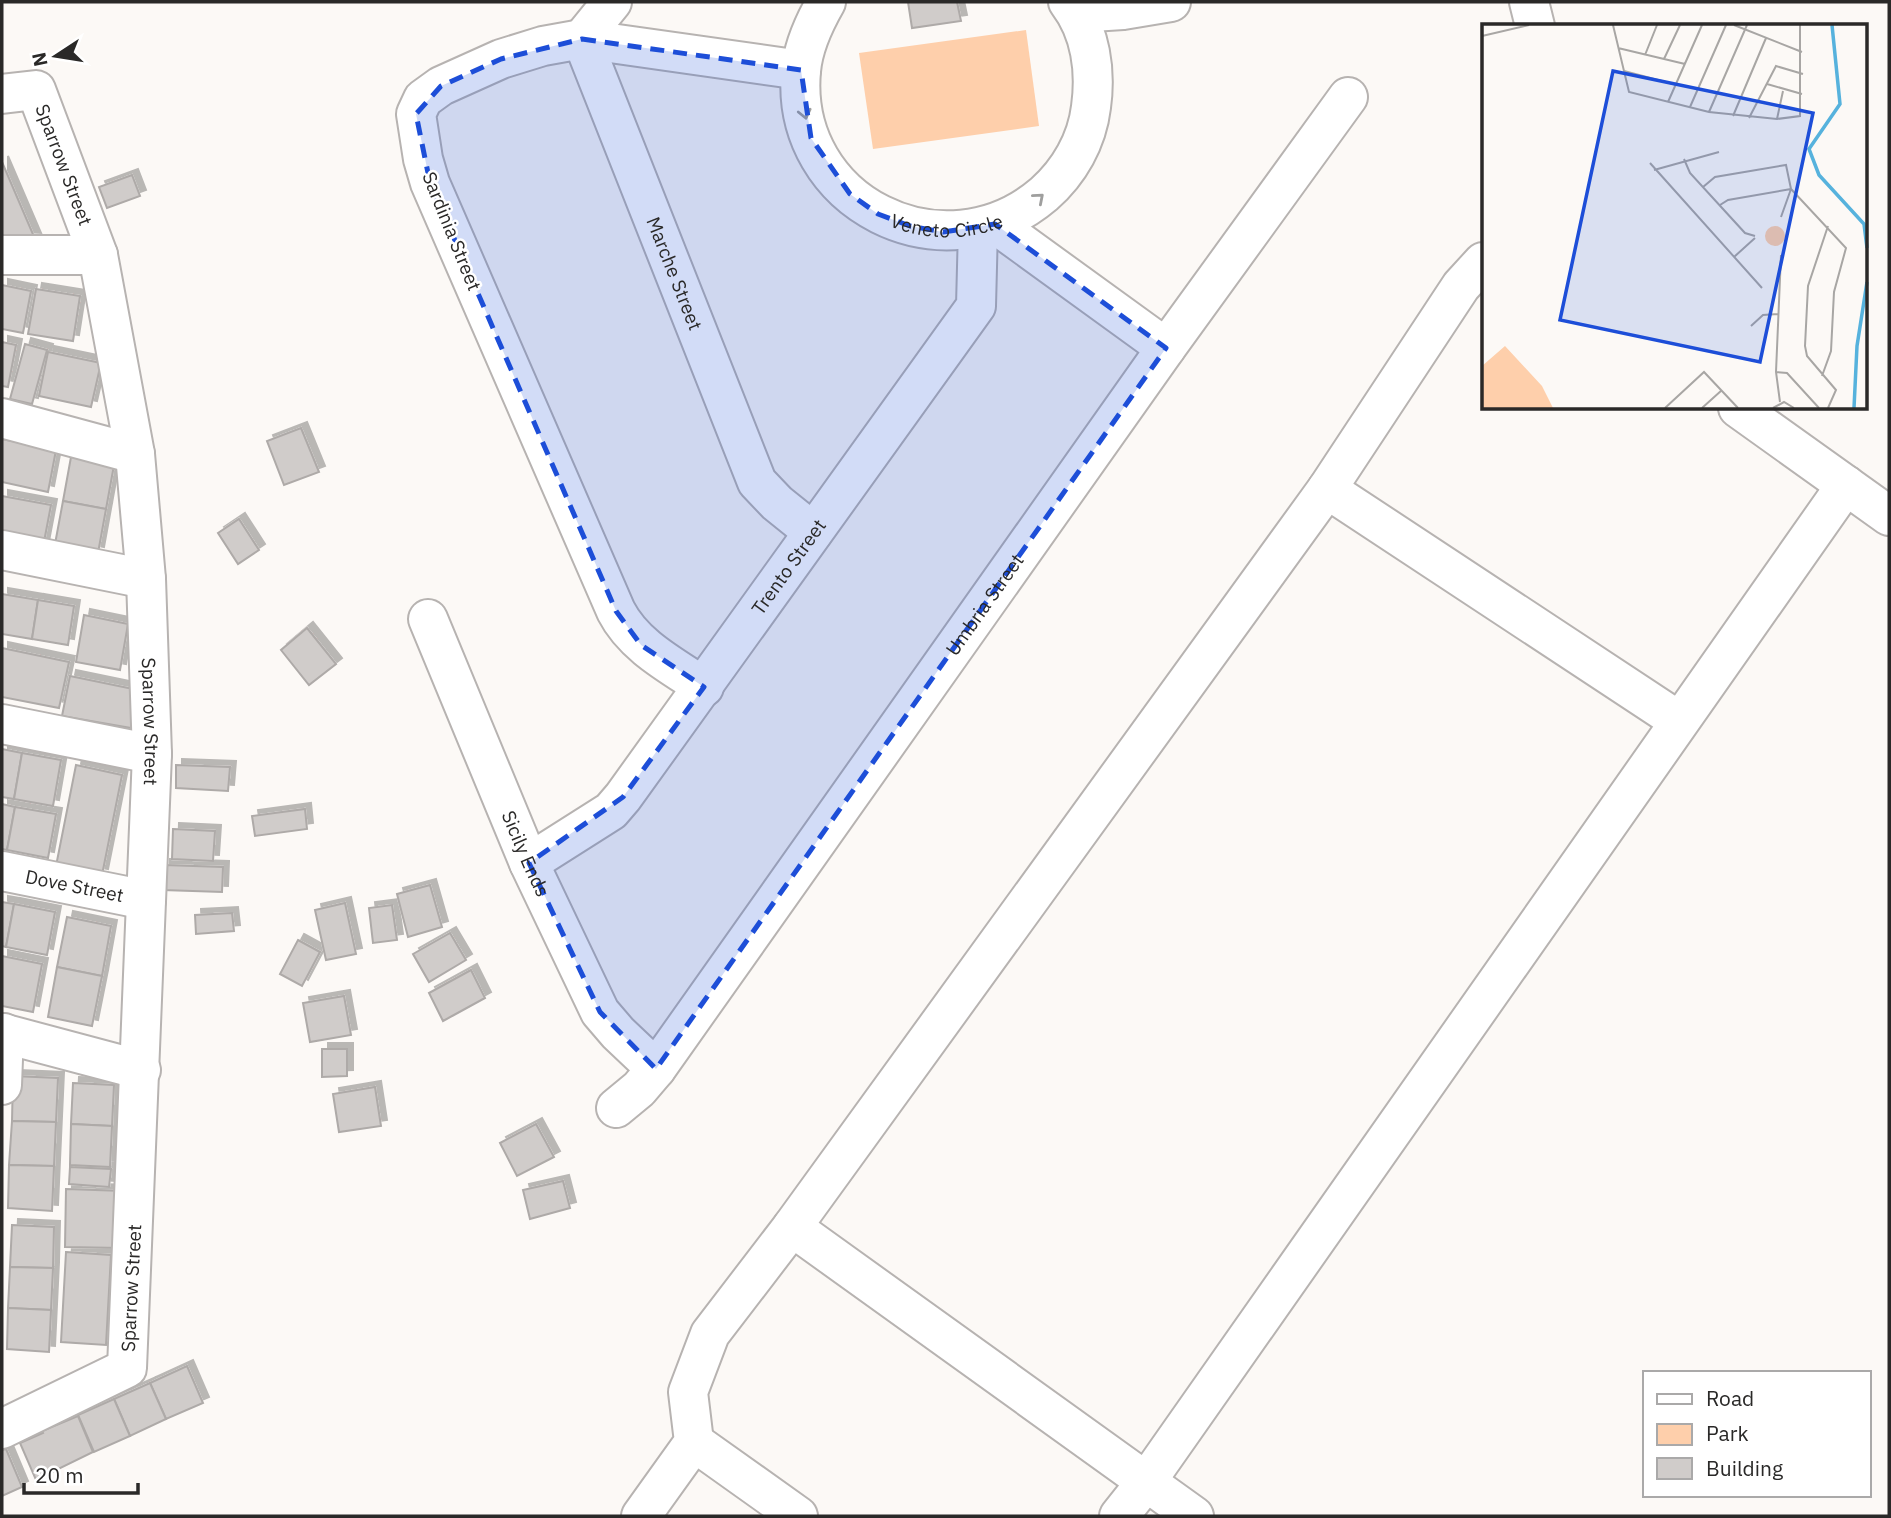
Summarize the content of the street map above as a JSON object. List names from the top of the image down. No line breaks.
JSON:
{"streets":{"street":["Sparrow Street","Veneto Circle","Sardinia Street","Marche Street","Trento Street","Umbria Street","Sicily Ends","Dove Street"]},"crossings":[["Sparrow Street","Dove Street"],["Veneto Circle","Sardinia Street"],["Veneto Circle","Trento Street"],["Sardinia Street","Marche Street"],["Sardinia Street","Trento Street"],["Marche Street","Trento Street"],["Trento Street","Sicily Ends"],["Umbria Street","Sicily Ends"]],"legend":["Road","Park","Building"],"scale_bar":"20 m","north":"left"}
